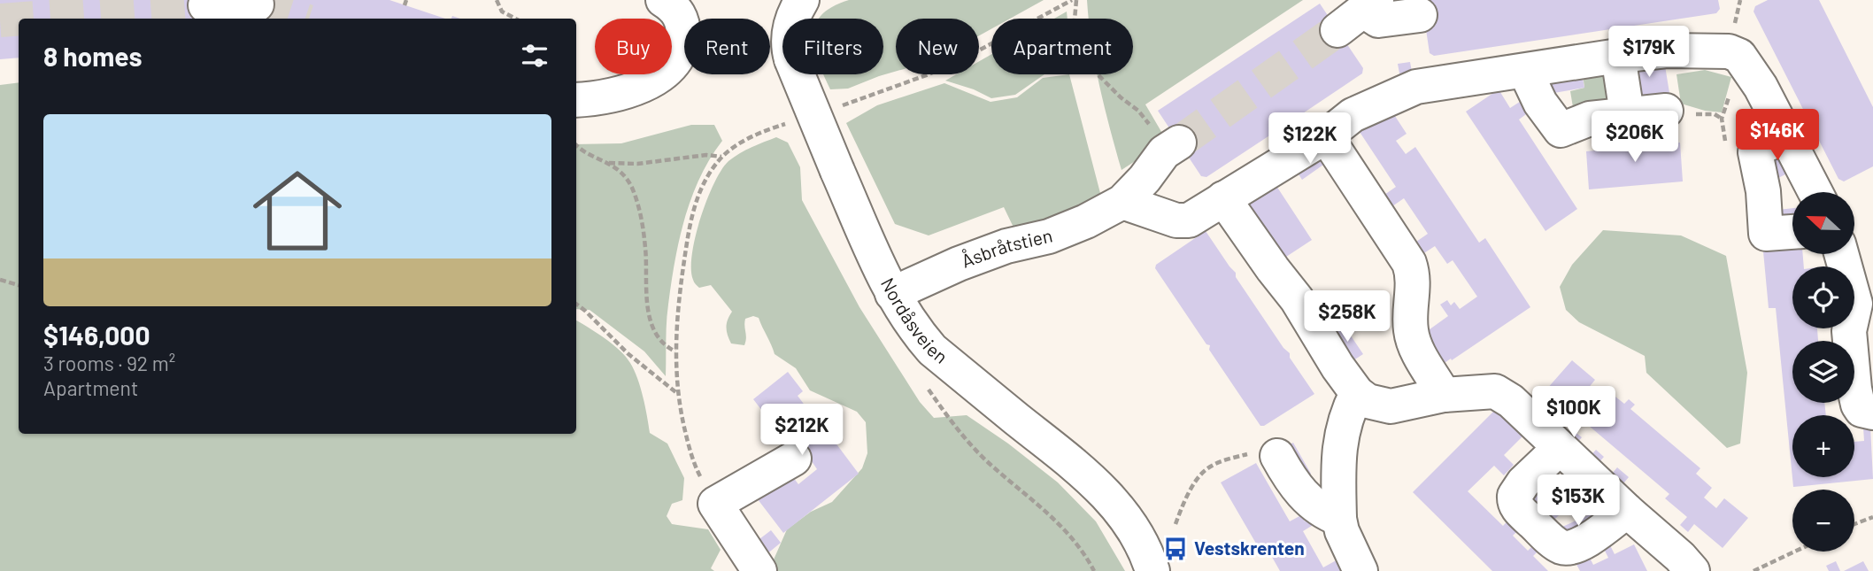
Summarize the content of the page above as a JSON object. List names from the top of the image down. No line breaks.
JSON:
{"streets":{"street":["Åsbråtstien","Nordåsveien"]},"crossings":[["Åsbråtstien","Nordåsveien"]],"places":{"bus stop":["Vestskrenten"]},"north":"left","page":{"chip":["Buy","Rent","Filters","New","Apartment"],"heading":"8 homes","price":["$179K","$146K","$206K","$122K","$258K","$100K","$212K","$153K"],"list":[{"name":"$146,000","note":"3 rooms · 92 m² · Apartment"}],"map_buttons":["+","−"]}}
